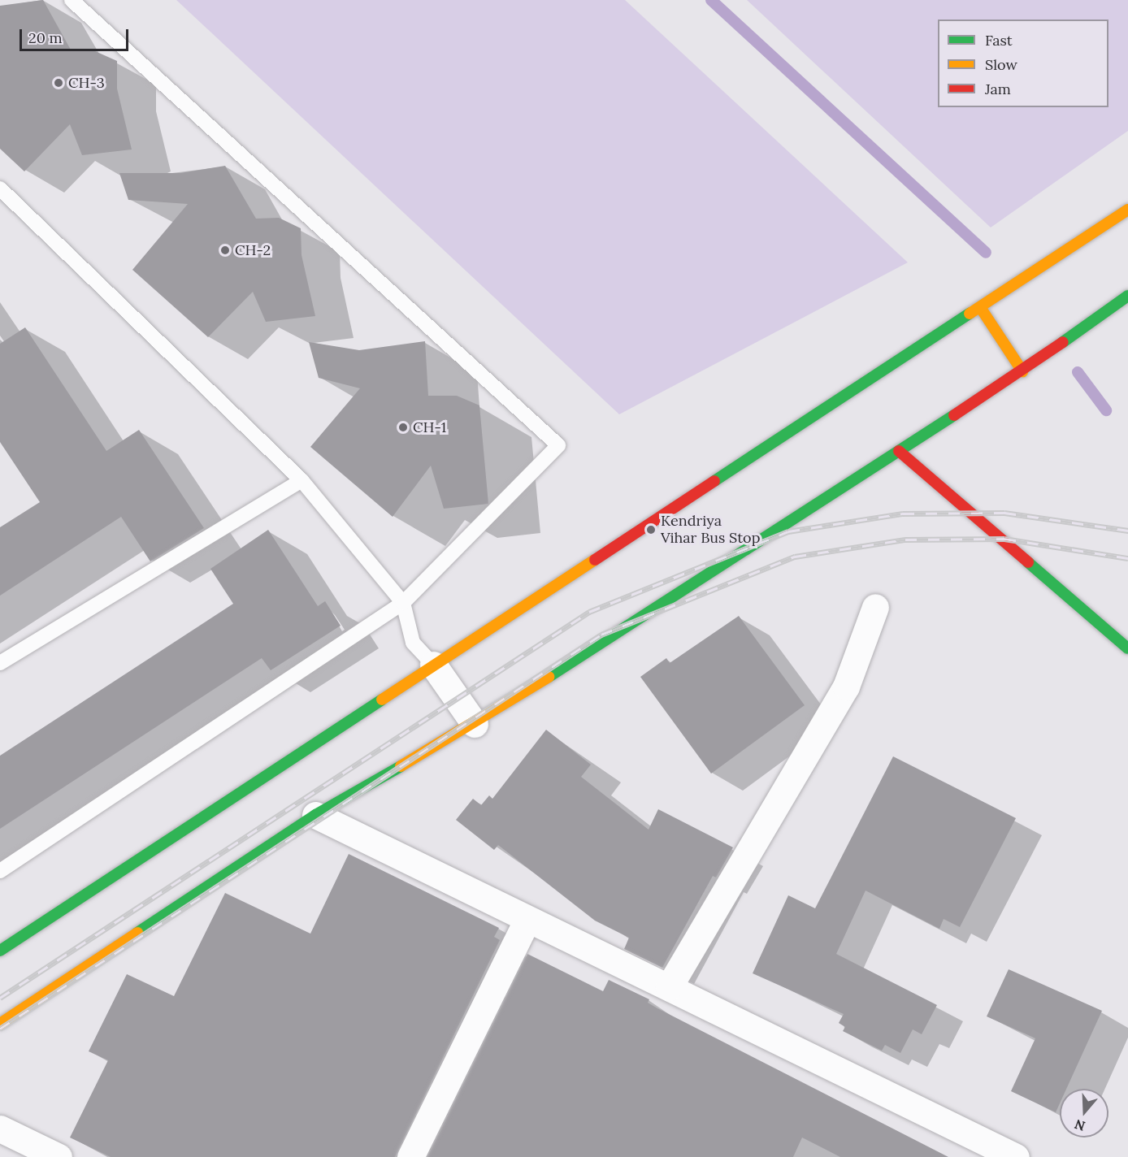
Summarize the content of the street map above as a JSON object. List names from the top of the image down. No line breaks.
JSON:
{"places":["CH-3","CH-2","CH-1","Kendriya Vihar Bus Stop"],"legend":["Fast","Slow","Jam"],"scale_bar":"20 m","north":"bottom"}
